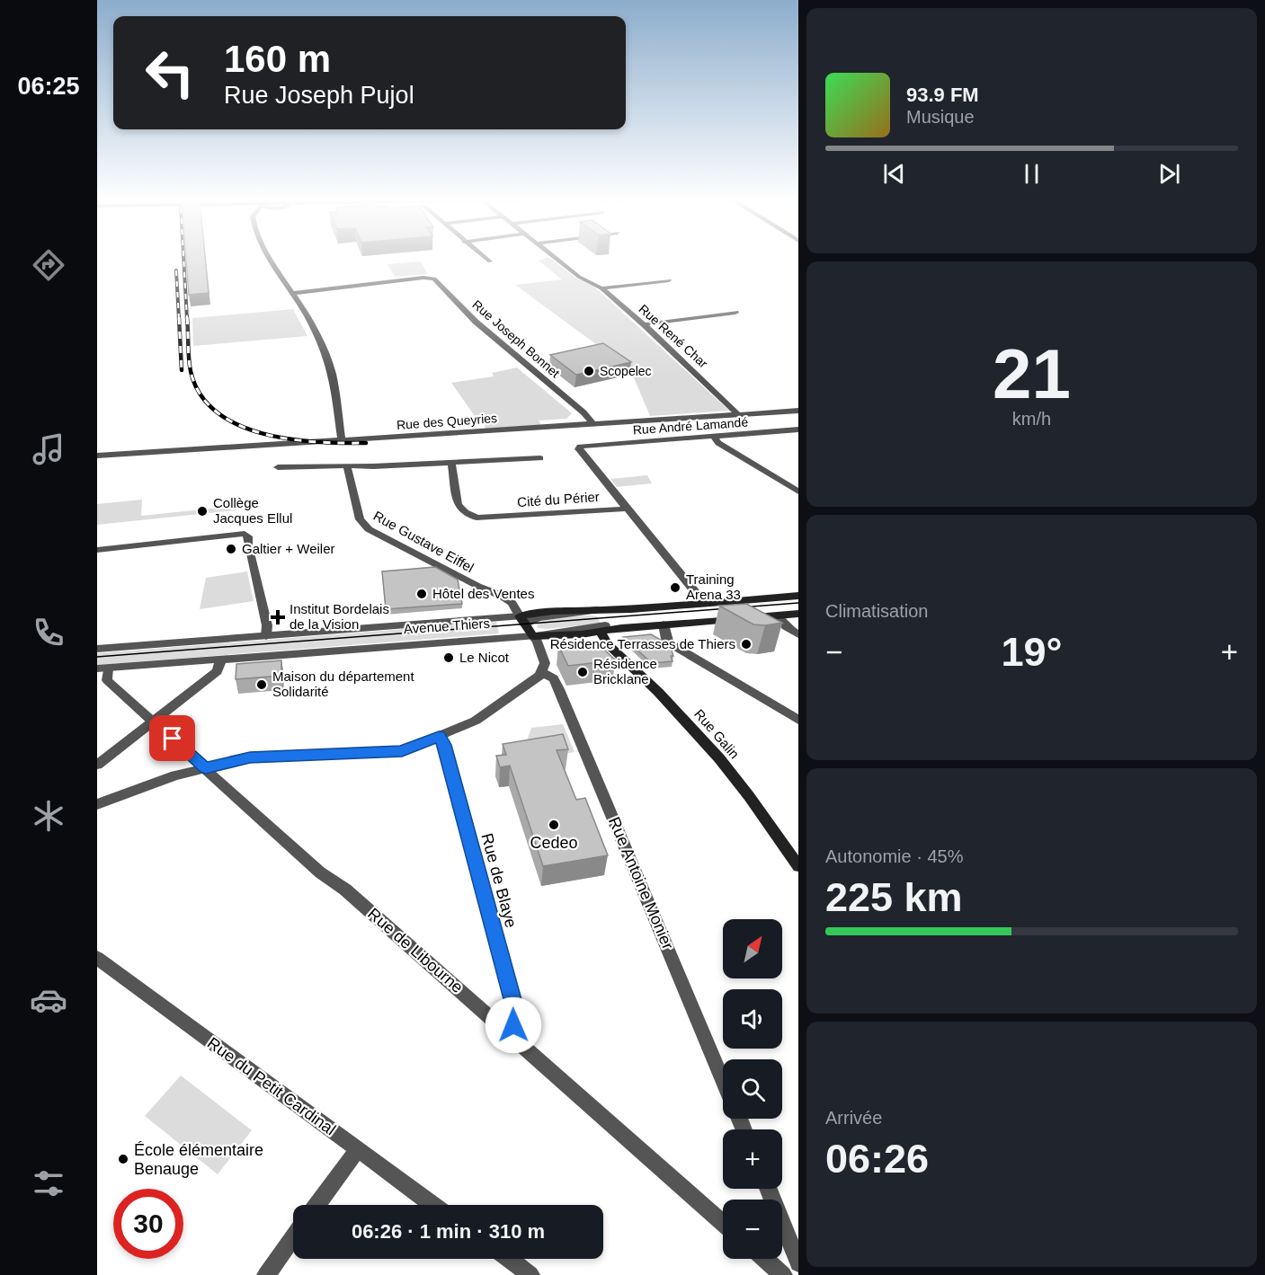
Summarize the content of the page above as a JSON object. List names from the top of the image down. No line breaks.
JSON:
{"streets":{"main road":["Avenue Thiers","Rue Galin"],"street":["Rue René Char","Rue Joseph Bonnet","Rue des Queyries","Rue André Lamandé","Cité du Périer","Rue Gustave Eiffel","Rue de Blaye","Rue Antoine Monier","Rue de Libourne","Rue du Petit Cardinal"]},"crossings":[["Rue René Char","Rue des Queyries"],["Rue Joseph Bonnet","Rue des Queyries"],["Rue André Lamandé","Cité du Périer"],["Rue Gustave Eiffel","Avenue Thiers"],["Avenue Thiers","Rue Galin"],["Avenue Thiers","Rue de Libourne"],["Rue de Blaye","Rue de Libourne"]],"places":{"other":["Scopelec","Collège Jacques Ellul","Galtier + Weiler","Training Arena 33","Hôtel des Ventes","Résidence Terrasses de Thiers","Le Nicot","Résidence Bricklane","Maison du département Solidarité","Cedeo","École élémentaire Benauge"],"health":["Institut Bordelais de la Vision"]},"north":"top right","page":{"tabs":"06:25","turn":["160 m","Rue Joseph Pujol"],"song":["93.9 FM","Musique"],"tile":[["21","km/h"],"Climatisation",["Autonomie · 45%","225 km"],["Arrivée","06:26"]],"heat":["−","19°","+"],"map_buttons":["+","−"],"limit":"30","trip":"06:26 · 1 min · 310 m"}}
